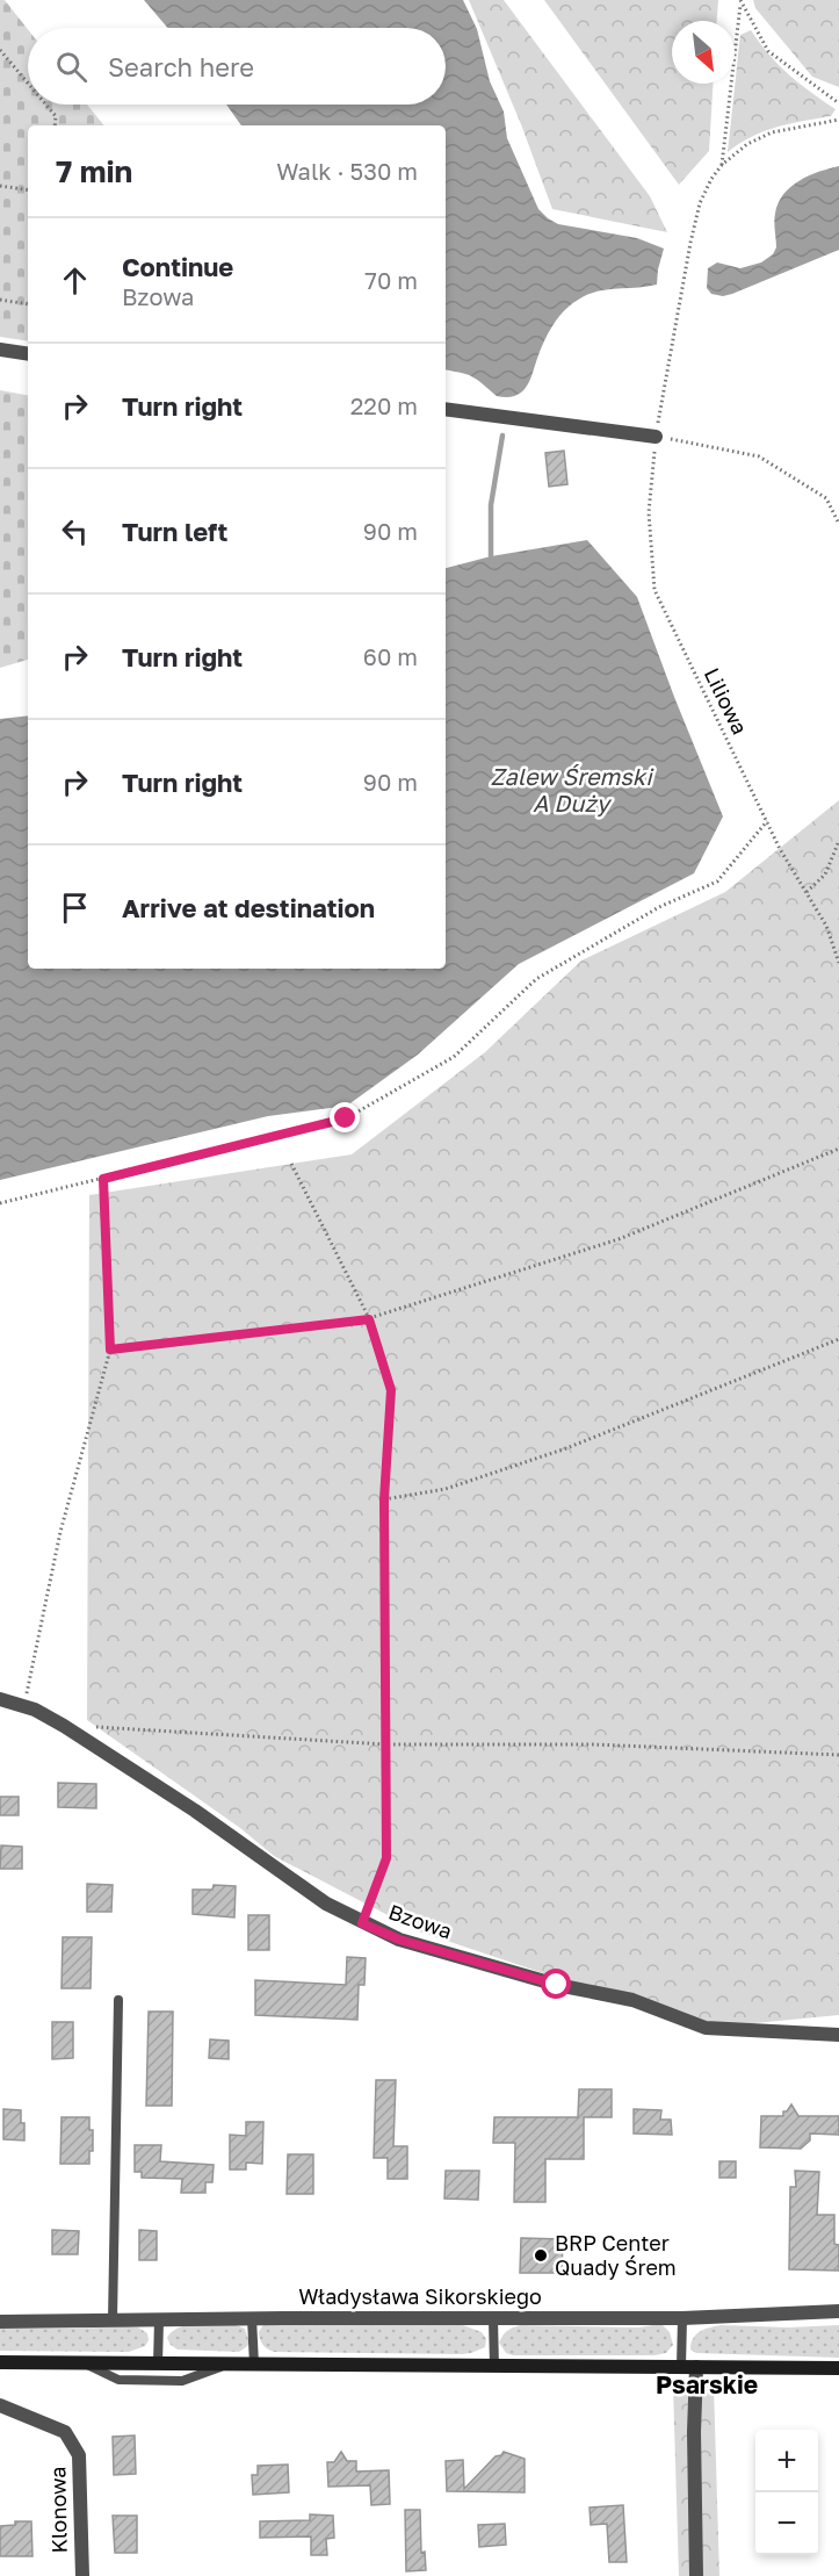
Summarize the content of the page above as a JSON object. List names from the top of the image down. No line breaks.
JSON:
{"streets":{"street":["Bzowa","Władysława Sikorskiego","Klonowa"],"path":["Liliowa"]},"districts":["Psarskie"],"water":["Zalew Śremski A Duży"],"places":["BRP Center Quady Śrem"],"north":"bottom right","page":{"search":"Search here","heading":["7 min","Walk · 530 m"],"list":[["Continue","Bzowa","70 m"],["Turn right","220 m"],["Turn left","90 m"],["Turn right","60 m"],["Turn right","90 m"],"Arrive at destination"],"map_buttons":["+","−"]}}
